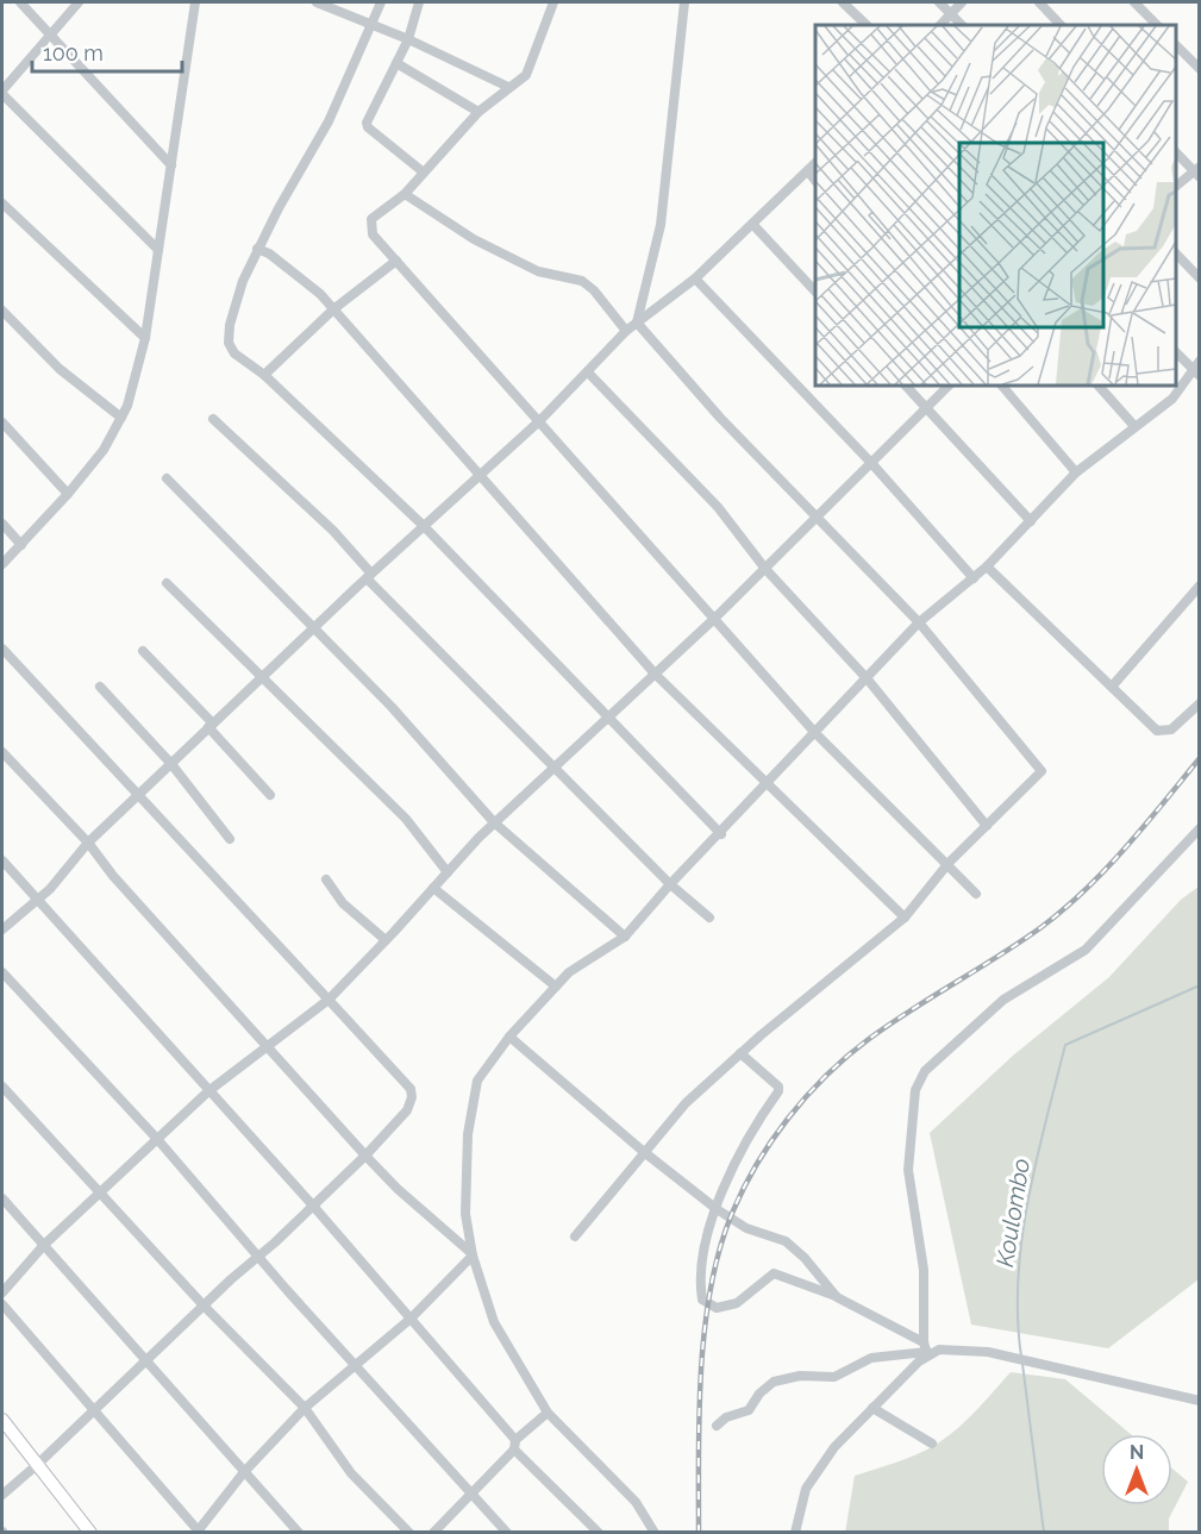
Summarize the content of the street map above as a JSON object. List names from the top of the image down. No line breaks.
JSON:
{"water":["Koulombo"],"scale_bar":"100 m","north":"top"}
